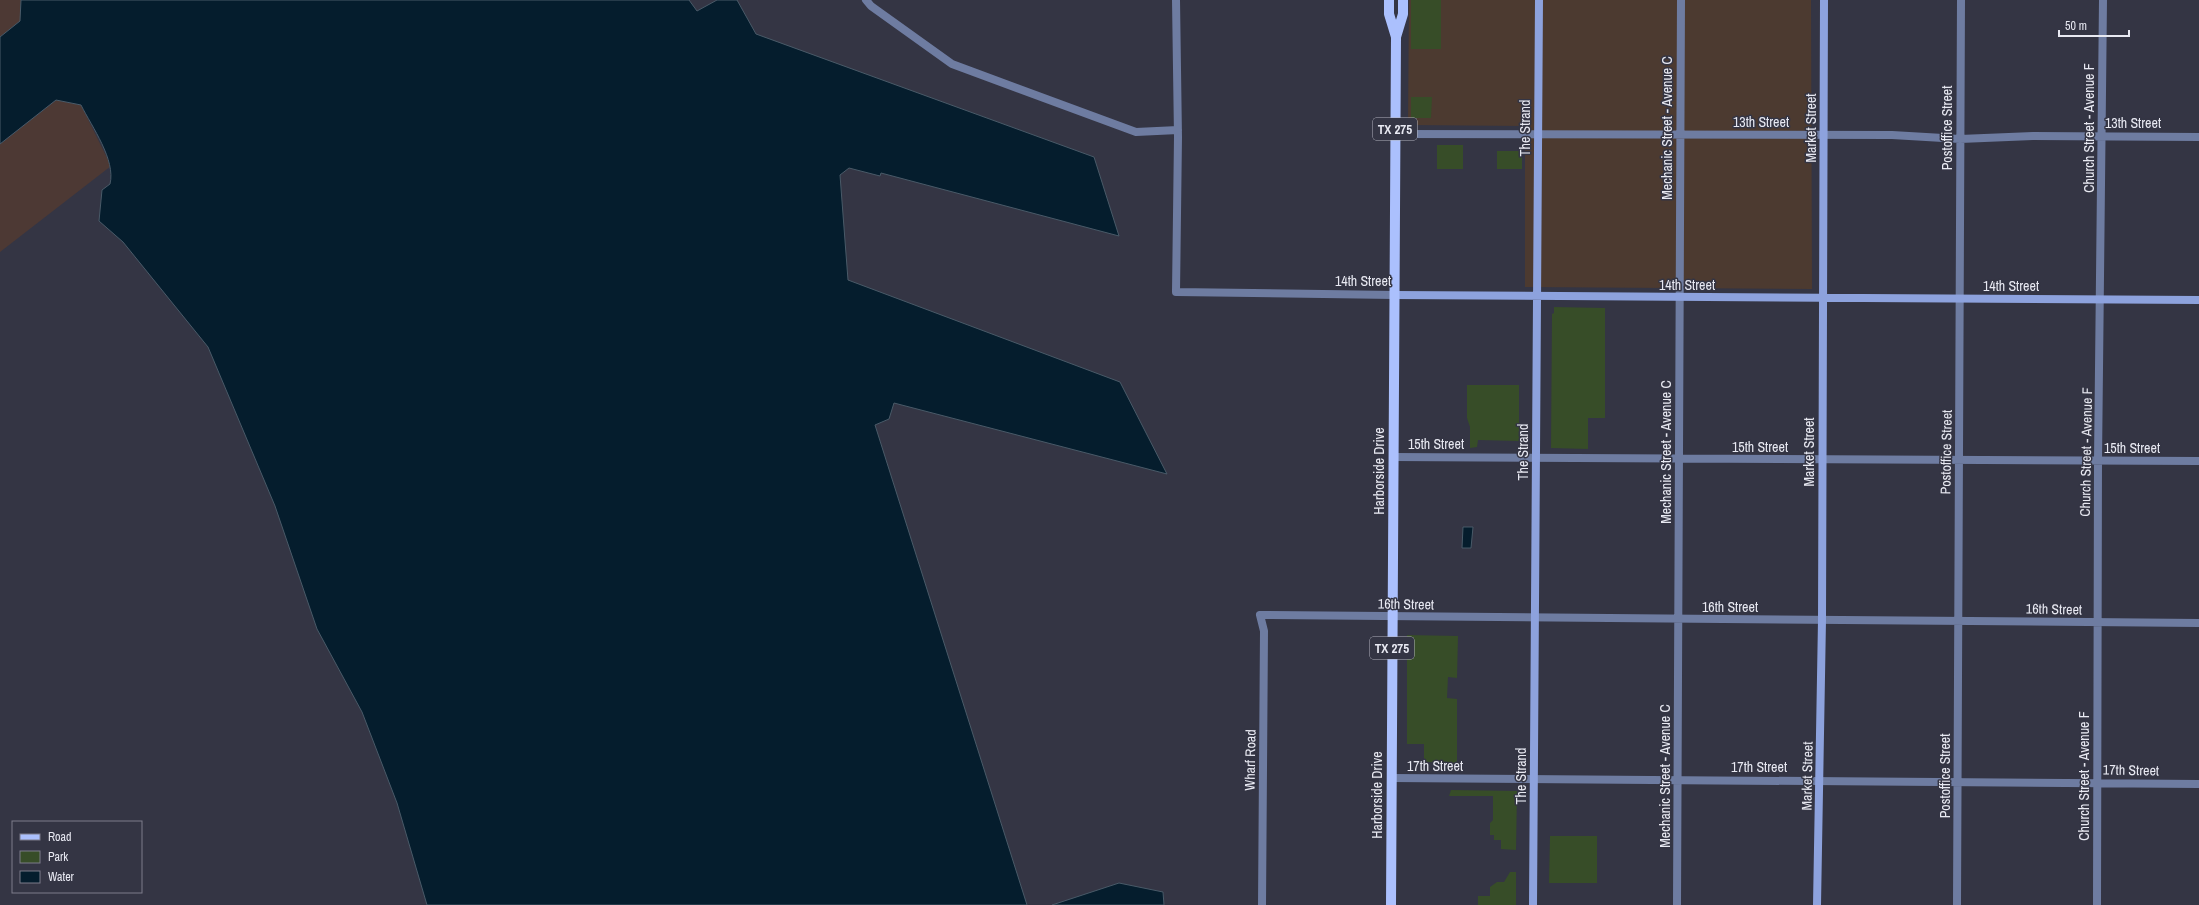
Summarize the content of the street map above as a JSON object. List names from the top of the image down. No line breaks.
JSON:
{"streets":{"main road":["The Strand","Market Street","TX 275","14th Street","Harborside Drive"],"street":["13th Street","Mechanic Street - Avenue C","Postoffice Street","Church Street - Avenue F","15th Street","16th Street","Wharf Road","17th Street"]},"crossings":[["13th Street","The Strand"],["13th Street","Mechanic Street - Avenue C"],["13th Street","Market Street"],["13th Street","Postoffice Street"],["13th Street","Church Street - Avenue F"],["13th Street","Harborside Drive"],["The Strand","14th Street"],["The Strand","15th Street"],["The Strand","16th Street"],["The Strand","17th Street"],["Mechanic Street - Avenue C","14th Street"],["Mechanic Street - Avenue C","15th Street"],["Mechanic Street - Avenue C","16th Street"],["Mechanic Street - Avenue C","17th Street"],["Market Street","14th Street"],["Market Street","15th Street"],["Market Street","16th Street"],["Market Street","17th Street"],["Postoffice Street","14th Street"],["Postoffice Street","15th Street"],["Postoffice Street","16th Street"],["Postoffice Street","17th Street"],["Church Street - Avenue F","14th Street"],["Church Street - Avenue F","15th Street"],["Church Street - Avenue F","16th Street"],["Church Street - Avenue F","17th Street"],["14th Street","Harborside Drive"],["15th Street","Harborside Drive"],["Harborside Drive","16th Street"],["Harborside Drive","17th Street"],["16th Street","Wharf Road"]],"legend":["Road","Park","Water"],"scale_bar":"50 m"}
